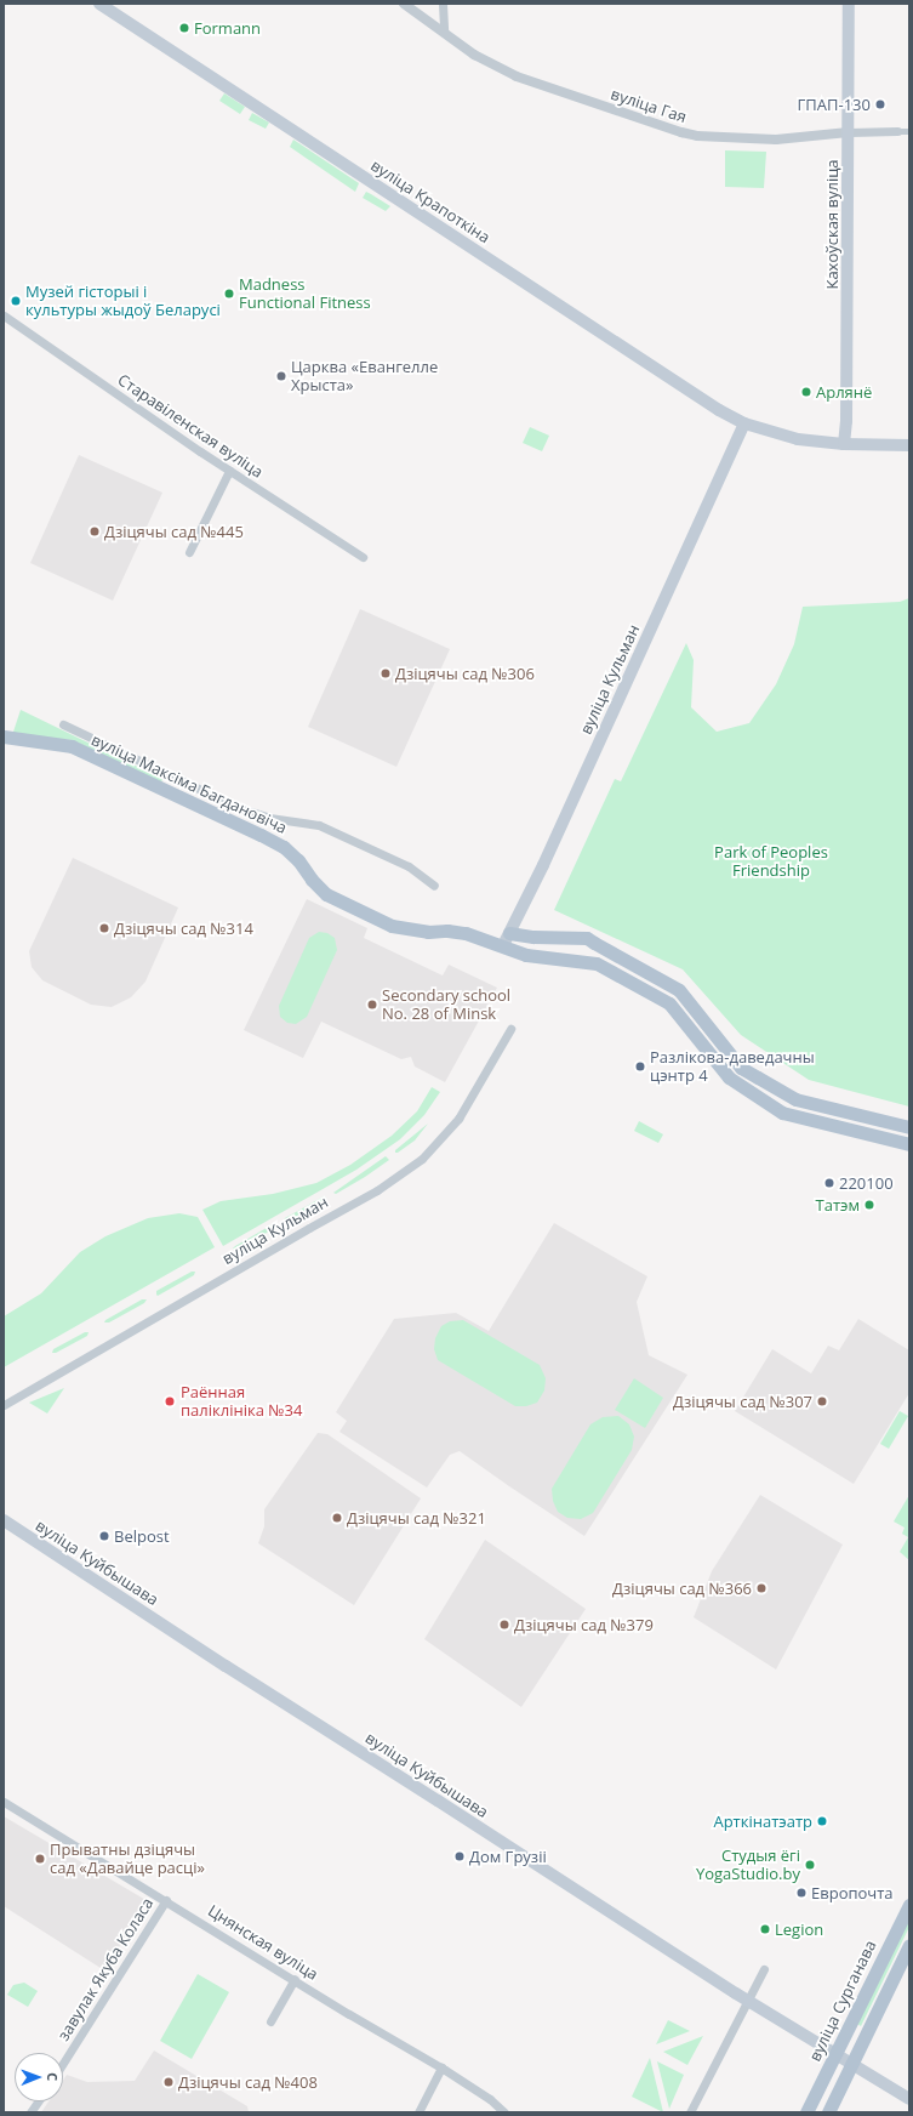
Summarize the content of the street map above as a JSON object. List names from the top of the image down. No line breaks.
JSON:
{"streets":{"main road":["вуліца Крапоткіна","Кахоўская вуліца","вуліца Кульман","вуліца Максіма Багдановіча","вуліца Куйбышава","вуліца Сурганава"],"street":["вуліца Гая","Старавіленская вуліца","Цнянская вуліца","завулак Якуба Коласа"]},"crossings":[["вуліца Гая","Кахоўская вуліца"],["вуліца Крапоткіна","Кахоўская вуліца"],["вуліца Крапоткіна","вуліца Кульман"],["вуліца Кульман","вуліца Максіма Багдановіча"],["вуліца Куйбышава","вуліца Сурганава"],["Цнянская вуліца","завулак Якуба Коласа"]],"parks":["Park of Peoples Friendship"],"places":["Formann","ГПАП-130","Madness Functional Fitness","Музей гісторыі і культуры жыдоў Беларусі","Царква «Евангелле Хрыста»","Арлянё","Дзіцячы сад №445","Дзіцячы сад №306","Дзіцячы сад №314","Secondary school No. 28 of Minsk","Разлікова-даведачны цэнтр 4","220100","Татэм","Раённая паліклініка №34","Дзіцячы сад №307","Дзіцячы сад №321","Belpost","Дзіцячы сад №366","Дзіцячы сад №379","Арткінатэатр","Дом Грузіі","Прыватны дзіцячы сад «Давайце расці»","Студыя ёгі YogaStudio.by","Европочта","Legion","Дзіцячы сад №408"],"north":"right"}
